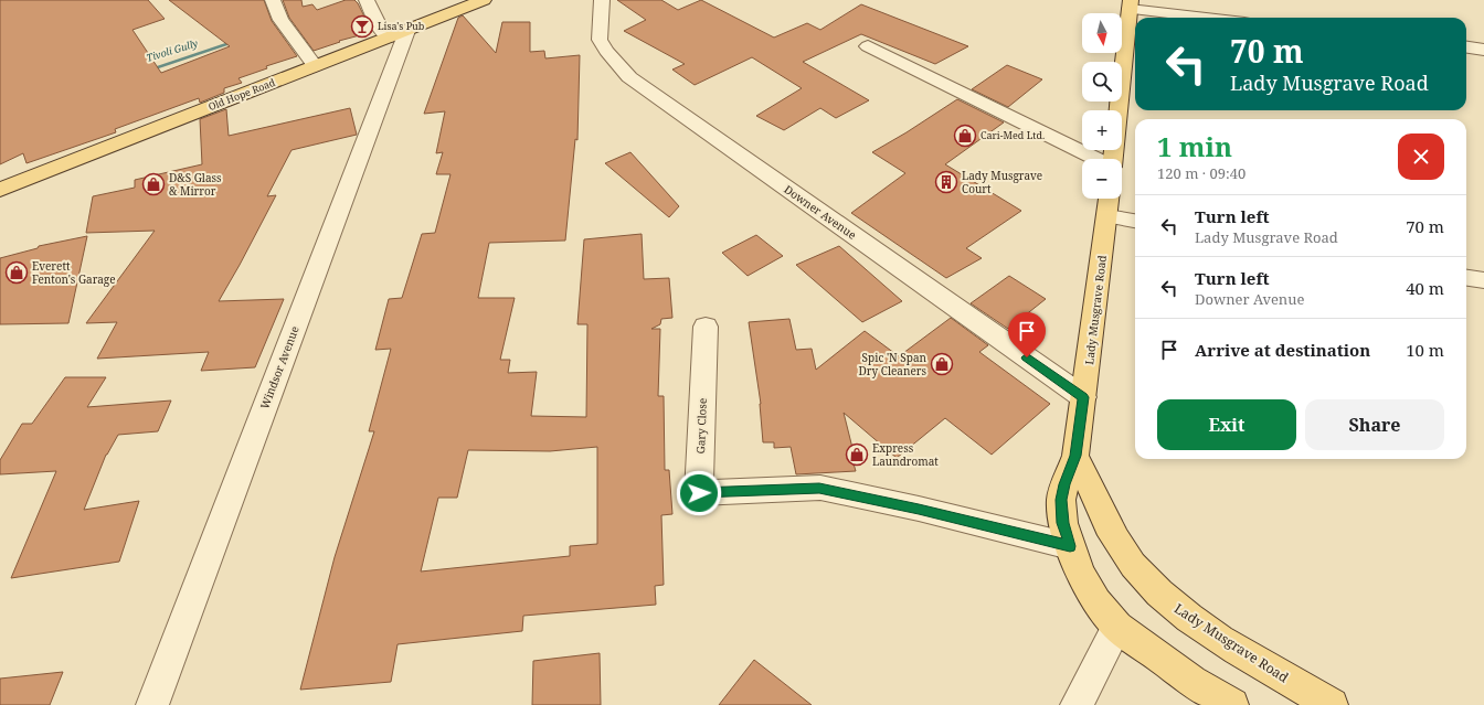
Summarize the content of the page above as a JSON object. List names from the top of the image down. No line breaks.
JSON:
{"streets":{"main road":["Old Hope Road","Lady Musgrave Road"],"street":["Downer Avenue","Windsor Avenue","Gary Close"]},"crossings":[["Old Hope Road","Windsor Avenue"],["Downer Avenue","Lady Musgrave Road"],["Lady Musgrave Road","Gary Close"]],"water":["Tivoli Gully"],"places":{"bar":["Lisa's Pub"],"shop":["Cari-Med Ltd.","D&S Glass & Mirror","Everett Fenton's Garage","Spic 'N Span Dry Cleaners","Express Laundromat"],"building":["Lady Musgrave Court"]},"north":"bottom","page":{"map_buttons":["+","−"],"turn":["70 m","Lady Musgrave Road"],"heading":["1 min","120 m · 09:40"],"list":[{"name":"Turn left","note":"Lady Musgrave Road","value":"70 m"},{"name":"Turn left","note":"Downer Avenue","value":"40 m"},{"name":"Arrive at destination","value":"10 m"}],"buttons":["Exit","Share"]}}
